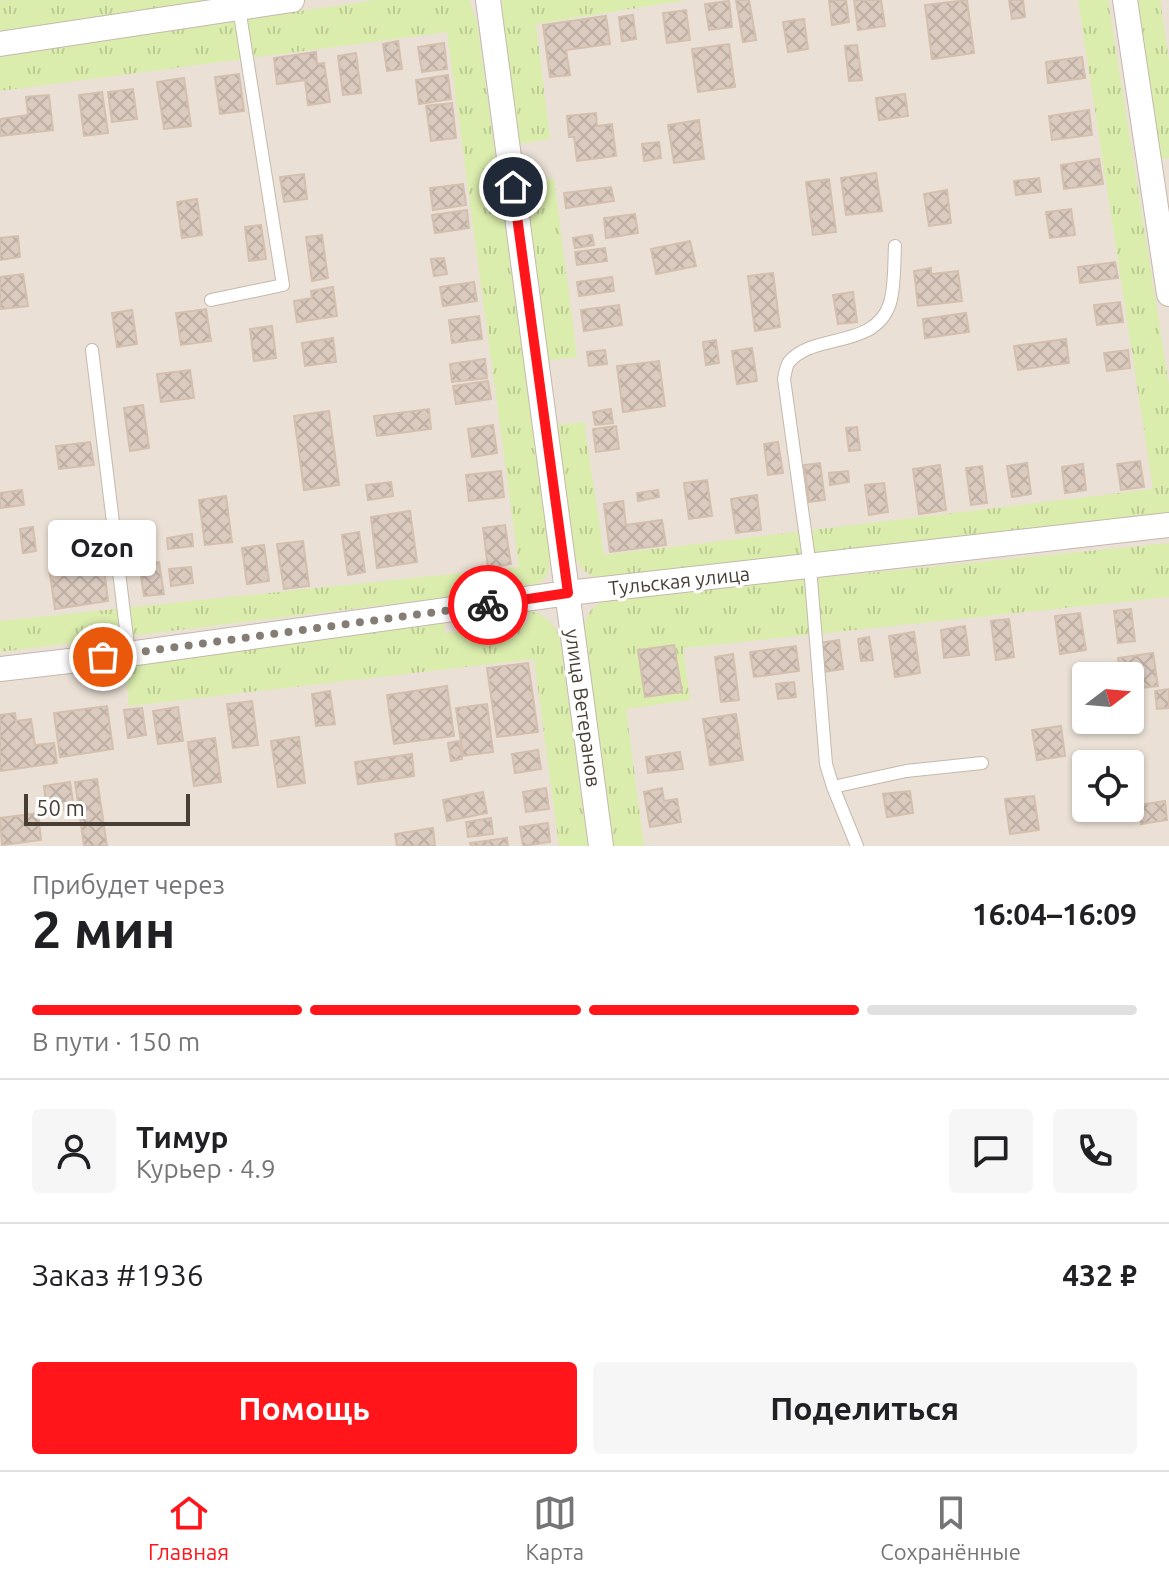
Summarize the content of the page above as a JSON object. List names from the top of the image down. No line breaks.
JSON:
{"streets":{"street":["Тульская улица","улица Ветеранов"]},"crossings":[["Тульская улица","улица Ветеранов"]],"places":["Ozon"],"scale_bar":"50 m","north":"right","page":{"bubble":"Ozon","scale":"50 m","heading":["2 мин","Прибудет через","16:04–16:09"],"panel":["Тимур","Курьер · 4.9","Заказ #1936","432 ₽"],"bar":"В пути · 150 m","buttons":["Помощь","Поделиться"],"tabs":["Главная","Карта","Сохранённые"]}}
